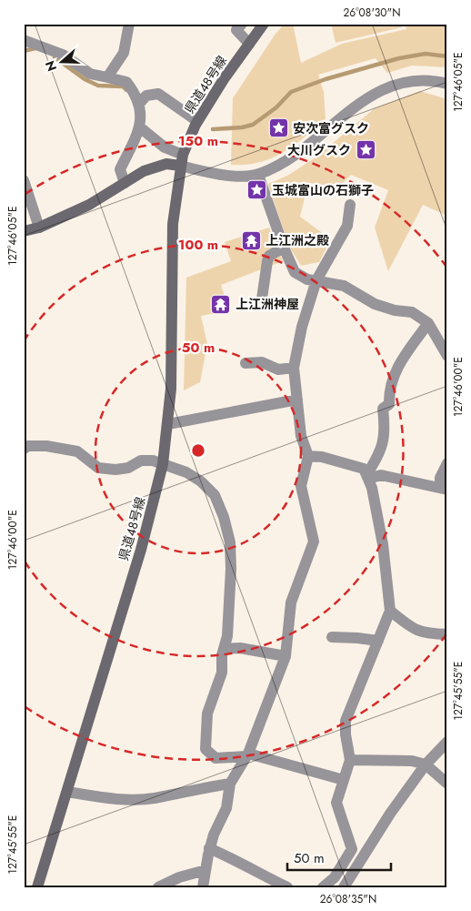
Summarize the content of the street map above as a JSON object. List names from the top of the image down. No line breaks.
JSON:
{"streets":{"main road":["県道48号線"]},"places":{"place":["安次富グスク","大川グスク","玉城富山の石獅子"],"temple":["上江洲之殿","上江洲神屋"]},"scale_bar":"50 m","north":"left","coordinates":["26°08'30\"N","127°46'05\"E","127°46'00\"E","127°45'55\"E","26°08'35\"N"],"rings":["150 m","100 m","50 m"]}
